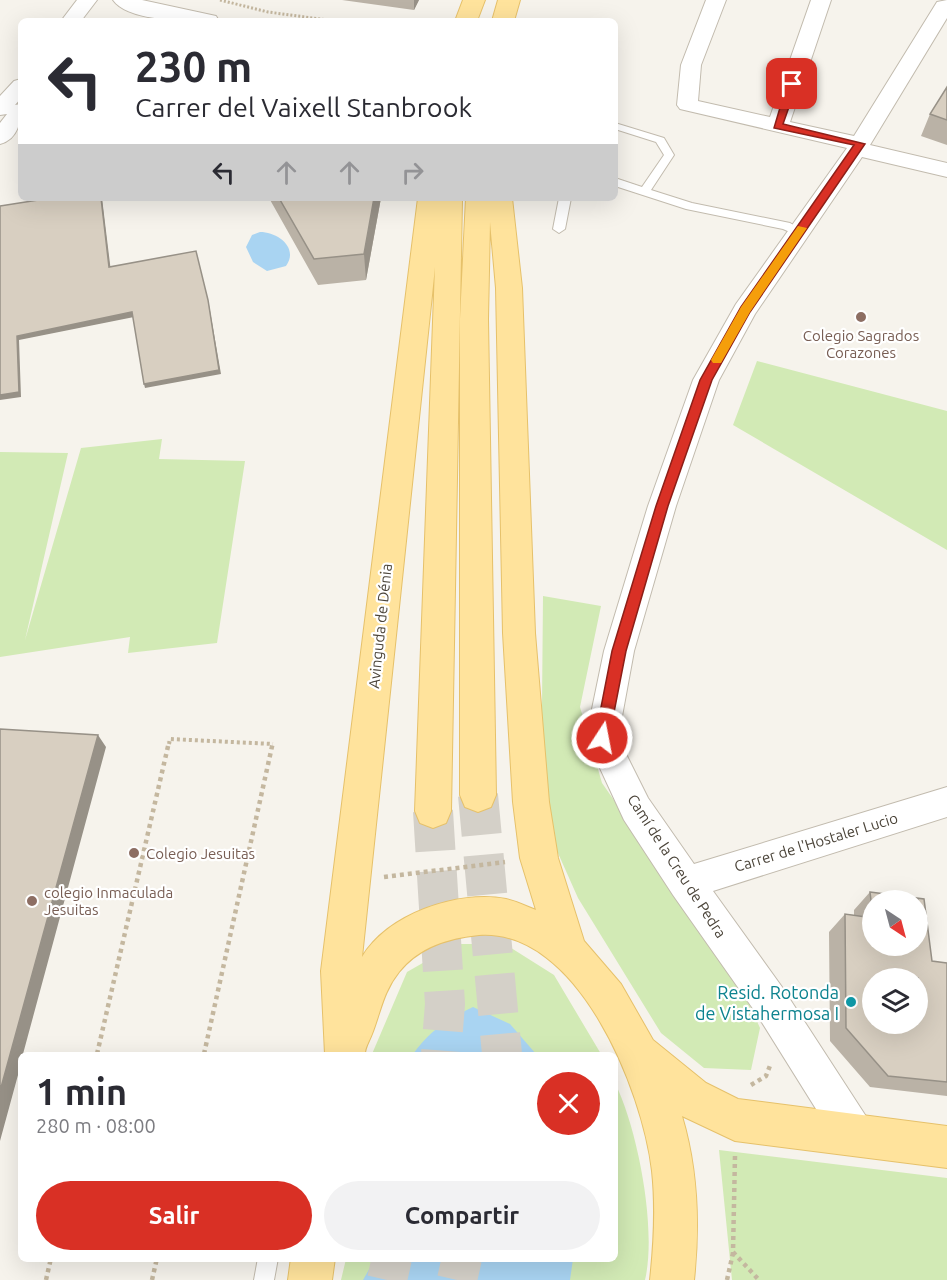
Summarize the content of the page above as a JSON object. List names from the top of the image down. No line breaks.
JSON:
{"streets":{"main road":["Avinguda de Dénia"],"street":["Carrer de l'Hostaler Lucio","Camí de la Creu de Pedra"]},"crossings":[["Carrer de l'Hostaler Lucio","Camí de la Creu de Pedra"]],"places":["Colegio Sagrados Corazones","Colegio Jesuitas","colegio Inmaculada Jesuitas","Resid. Rotonda de Vistahermosa I"],"north":"bottom right","page":{"turn":["230 m","Carrer del Vaixell Stanbrook"],"heading":["1 min","280 m · 08:00"],"buttons":["Salir","Compartir"]}}
